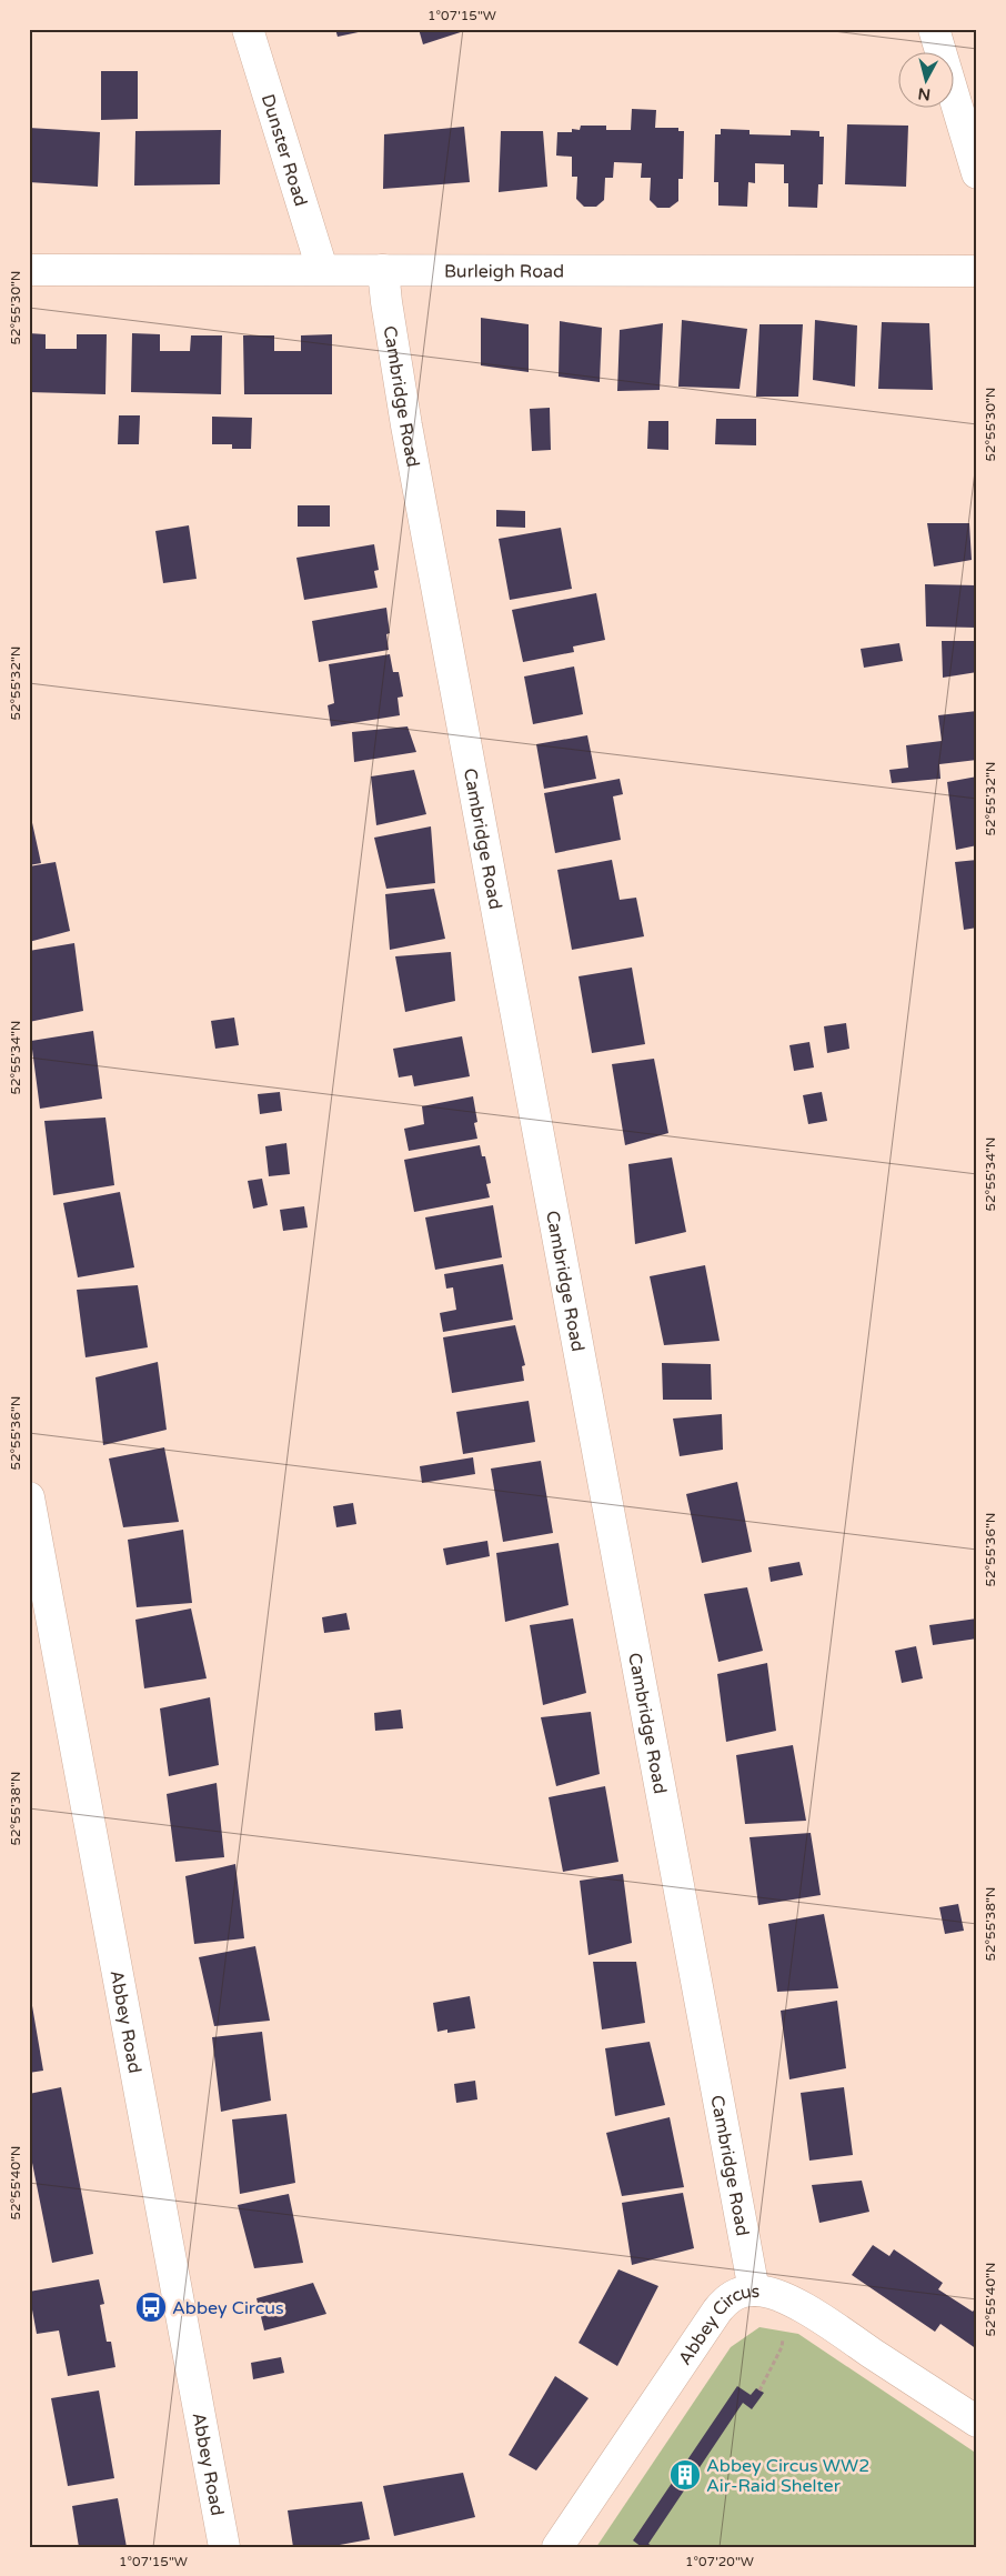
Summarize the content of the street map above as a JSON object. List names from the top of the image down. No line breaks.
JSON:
{"streets":{"street":["Dunster Road","Burleigh Road","Cambridge Road","Abbey Road","Abbey Circus"]},"crossings":[["Dunster Road","Burleigh Road"],["Burleigh Road","Cambridge Road"],["Cambridge Road","Abbey Circus"]],"places":{"bus stop":["Abbey Circus"],"building":["Abbey Circus WW2 Air-Raid Shelter"]},"north":"bottom","coordinates":["1°07'15\"W","52°55'30\"N","52°55'32\"N","52°55'34\"N","52°55'36\"N","52°55'38\"N","52°55'40\"N","1°07'20\"W"]}
